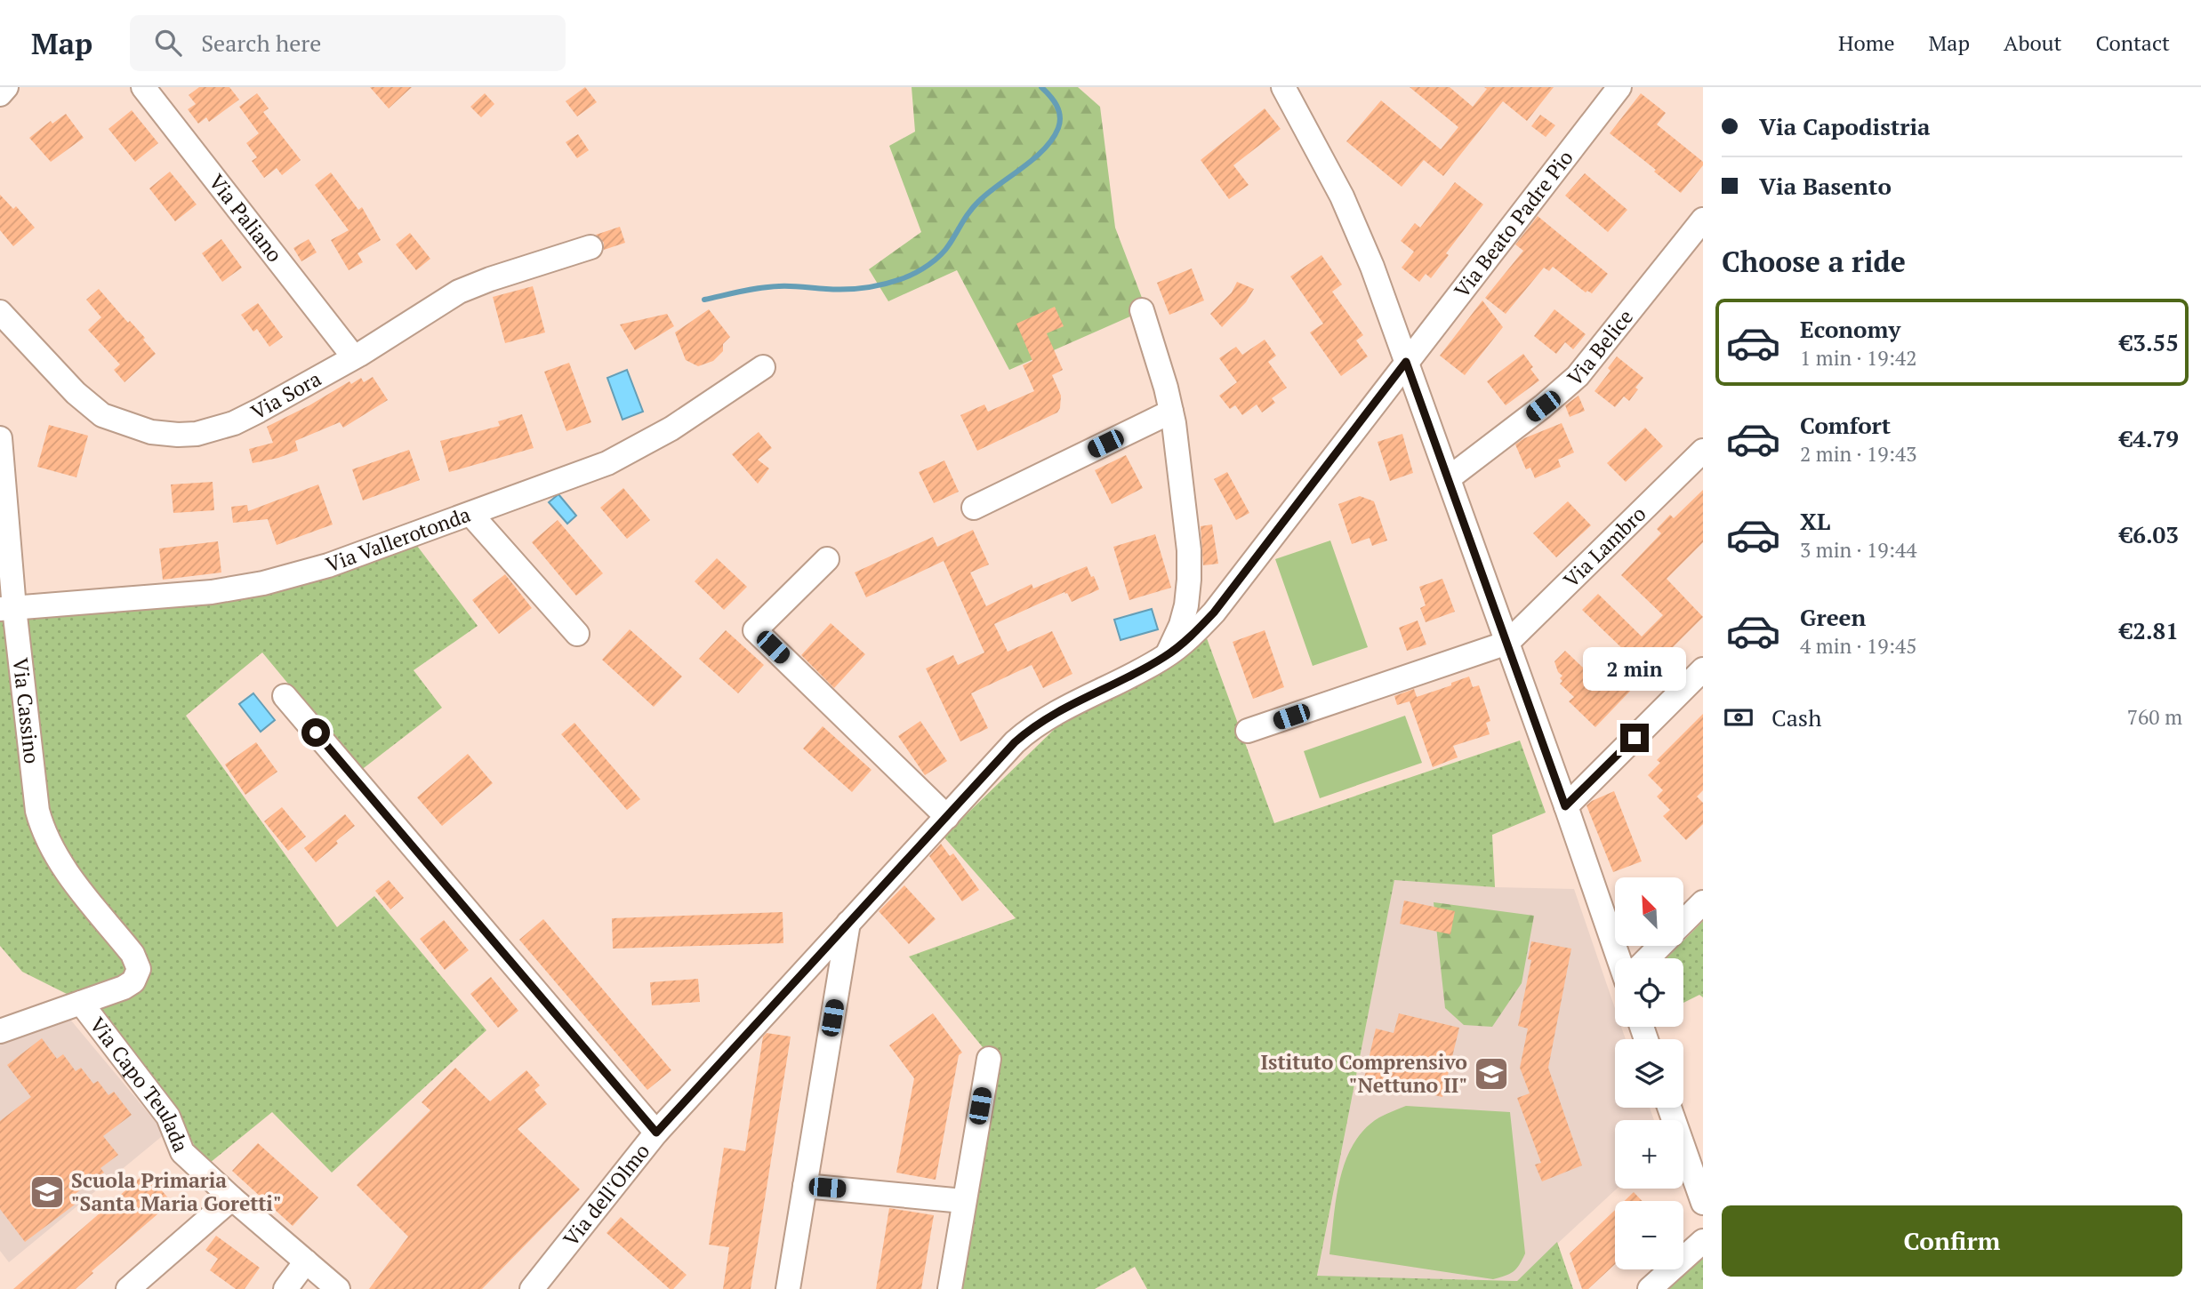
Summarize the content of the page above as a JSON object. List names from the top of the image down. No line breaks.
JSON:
{"streets":{"street":["Via Paliano","Via Beato Padre Pio","Via Belice","Via Sora","Via Vallerotonda","Via Lambro","Via Cassino","Via Capo Teulada","Via dell'Olmo"]},"crossings":[["Via Beato Padre Pio","Via dell'Olmo"],["Via Vallerotonda","Via Cassino"],["Via Cassino","Via Capo Teulada"]],"places":{"school or university":["Istituto Comprensivo \"Nettuno II\"","Scuola Primaria \"Santa Maria Goretti\""]},"north":"top left","page":{"header":"Map","search":"Search here","nav":["Home","Map","About","Contact"],"banner":["Via Capodistria","Via Basento"],"heading":"Choose a ride","list":[{"name":"Economy","note":"1 min · 19:42","value":"€3.55"},{"name":"Comfort","note":"2 min · 19:43","value":"€4.79"},{"name":"XL","note":"3 min · 19:44","value":"€6.03"},{"name":"Green","note":"4 min · 19:45","value":"€2.81"}],"bubble":"2 min","pay":["Cash","760 m"],"map_buttons":["+","−"],"buttons":"Confirm"}}
